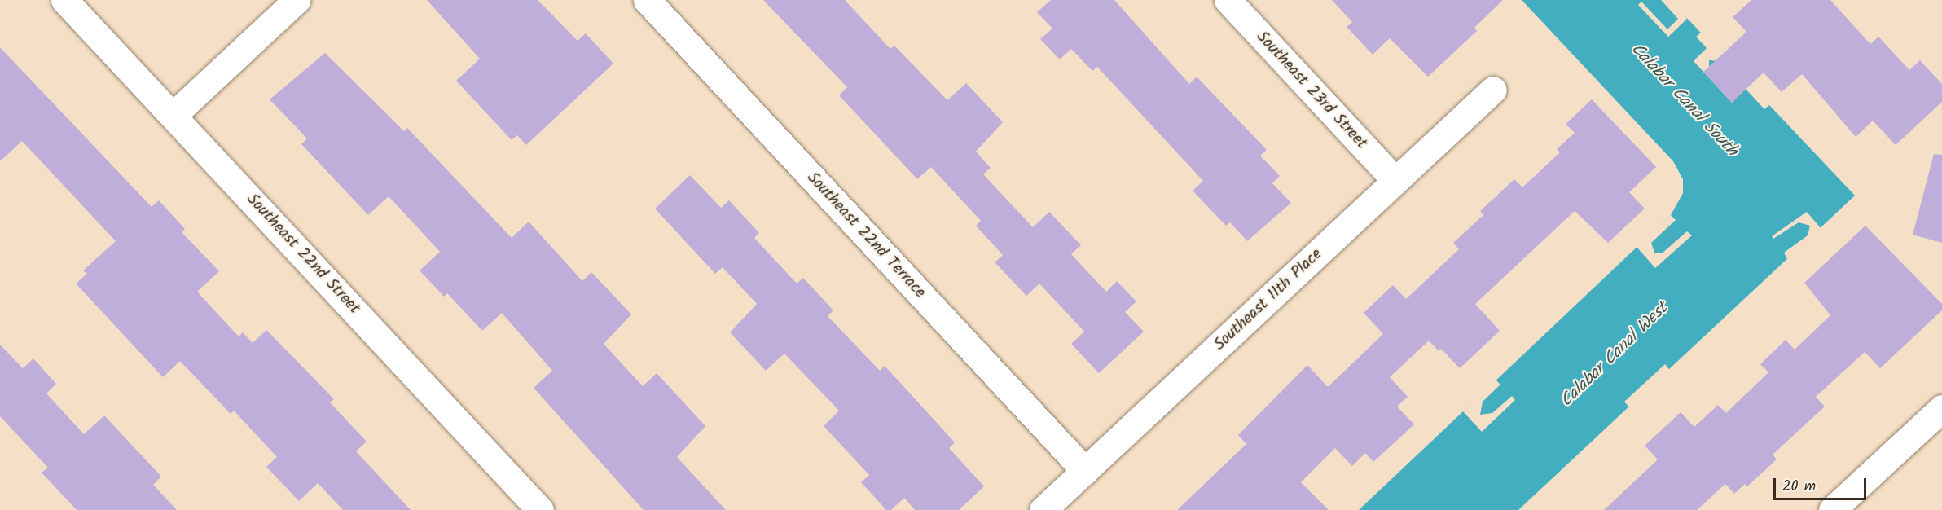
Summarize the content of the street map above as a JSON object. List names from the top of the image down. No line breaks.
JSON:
{"streets":{"street":["Southeast 23rd Street","Southeast 22nd Terrace","Southeast 22nd Street","Southeast 11th Place"]},"crossings":[["Southeast 23rd Street","Southeast 11th Place"],["Southeast 22nd Terrace","Southeast 11th Place"]],"water":["Calabar Canal South","Calabar Canal West"],"scale_bar":"20 m"}
